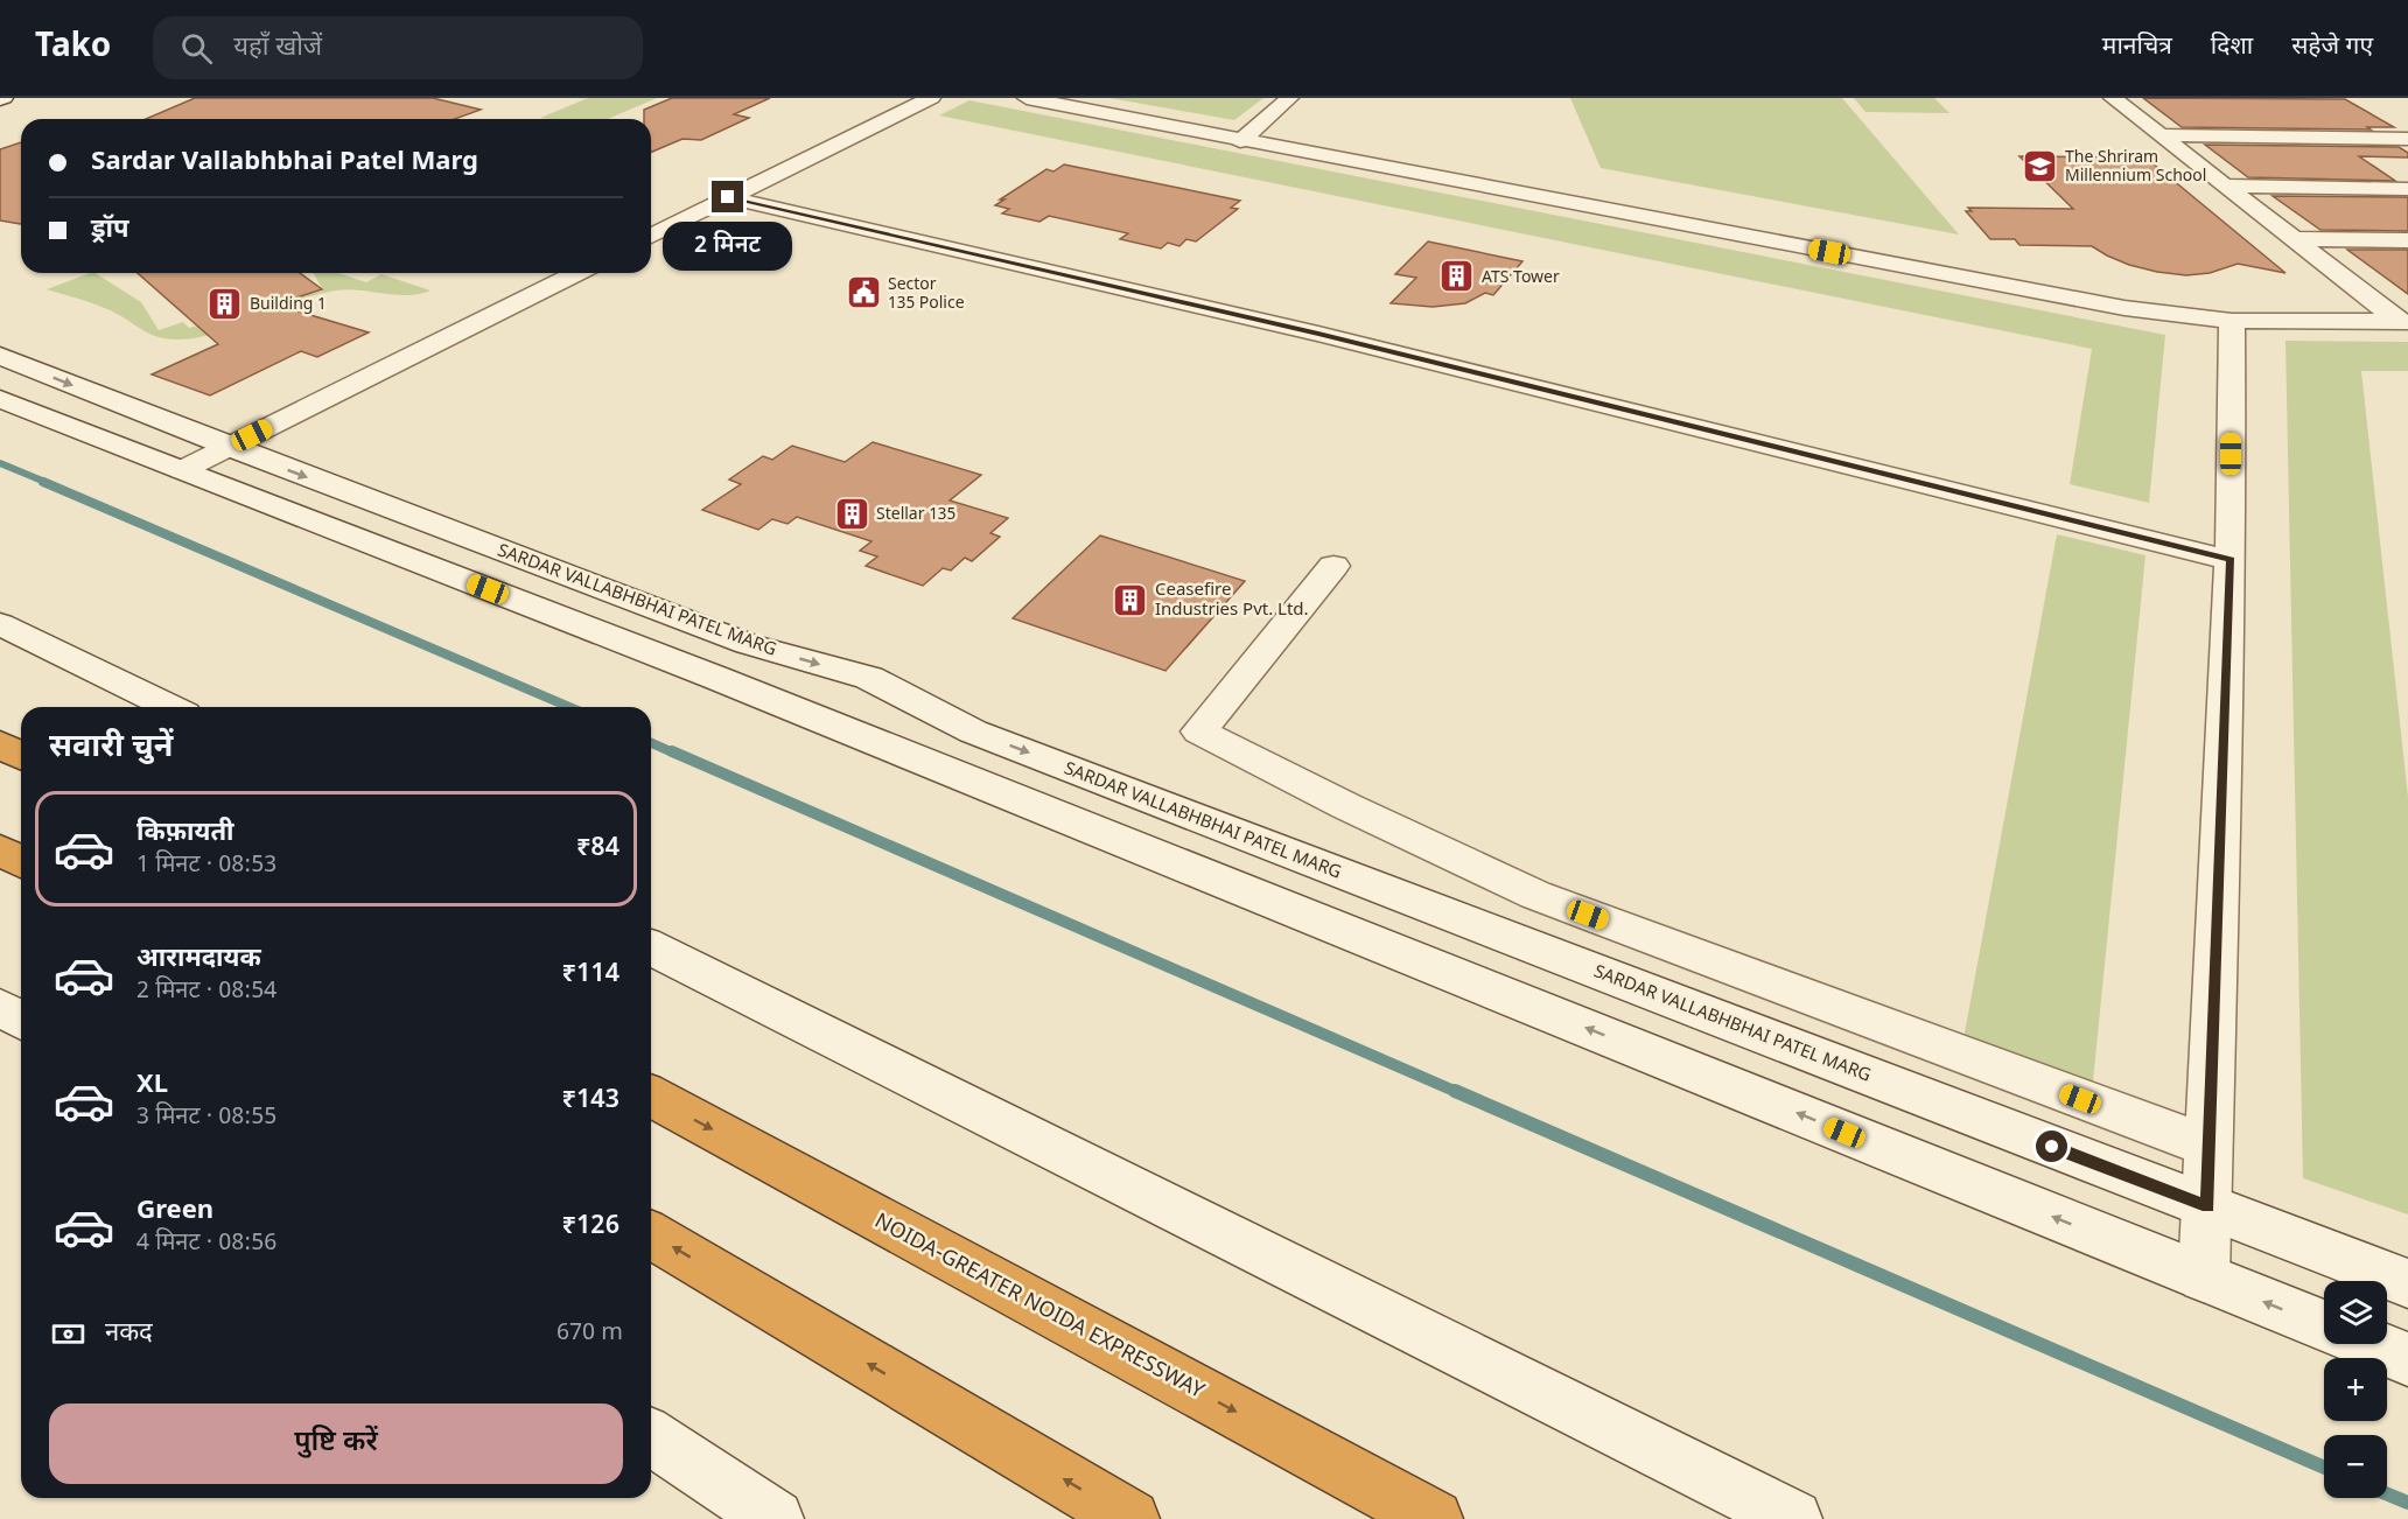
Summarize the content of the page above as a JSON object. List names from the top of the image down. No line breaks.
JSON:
{"streets":{"highway":["NOIDA-GREATER NOIDA EXPRESSWAY"],"street":["SARDAR VALLABHBHAI PATEL MARG"]},"places":{"school or university":["The Shriram Millennium School"],"building":["ATS Tower","Building 1","Stellar 135","Ceasefire Industries Pvt. Ltd."],"public building":["Sector 135 Police"]},"page":{"header":"Tako","search":"यहाँ खोजें","nav":["मानचित्र","दिशा","सहेजे गए"],"banner":["Sardar Vallabhbhai Patel Marg","ड्रॉप"],"bubble":"2 मिनट","heading":"सवारी चुनें","list":[{"name":"किफ़ायती","note":"1 मिनट · 08:53","value":"₹84"},{"name":"आरामदायक","note":"2 मिनट · 08:54","value":"₹114"},{"name":"XL","note":"3 मिनट · 08:55","value":"₹143"},{"name":"Green","note":"4 मिनट · 08:56","value":"₹126"}],"map_buttons":["+","−"],"pay":["नकद","670 m"],"buttons":"पुष्टि करें"}}
